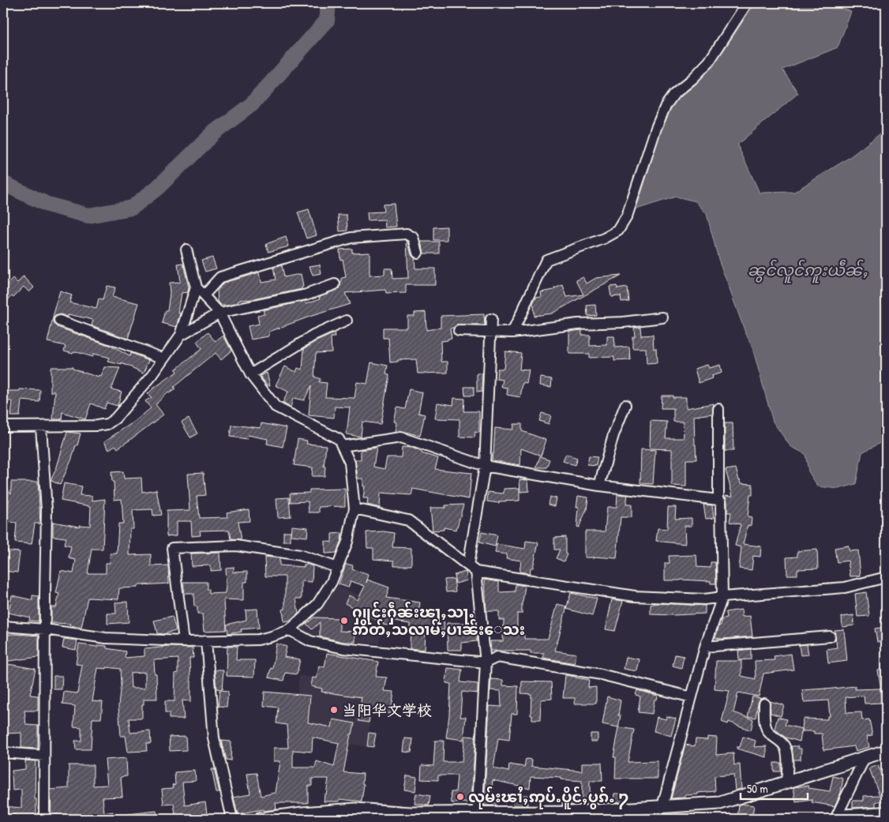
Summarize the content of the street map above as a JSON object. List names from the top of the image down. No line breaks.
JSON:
{"water":["ၼွင်လူင်ဢူးယဵၼ်ႇ"],"places":["ႁူင်းႁဵၼ်းၽႃႇသႃႇ ဢိတ်ႇသလၢမ်ႇပၢၼ်းေသး","当阳华文学校","လုမ်းၽၢႆႇဢုပ်ႉပိူင်ႇပွၵ်ႉ ႒"],"scale_bar":"50 m"}
